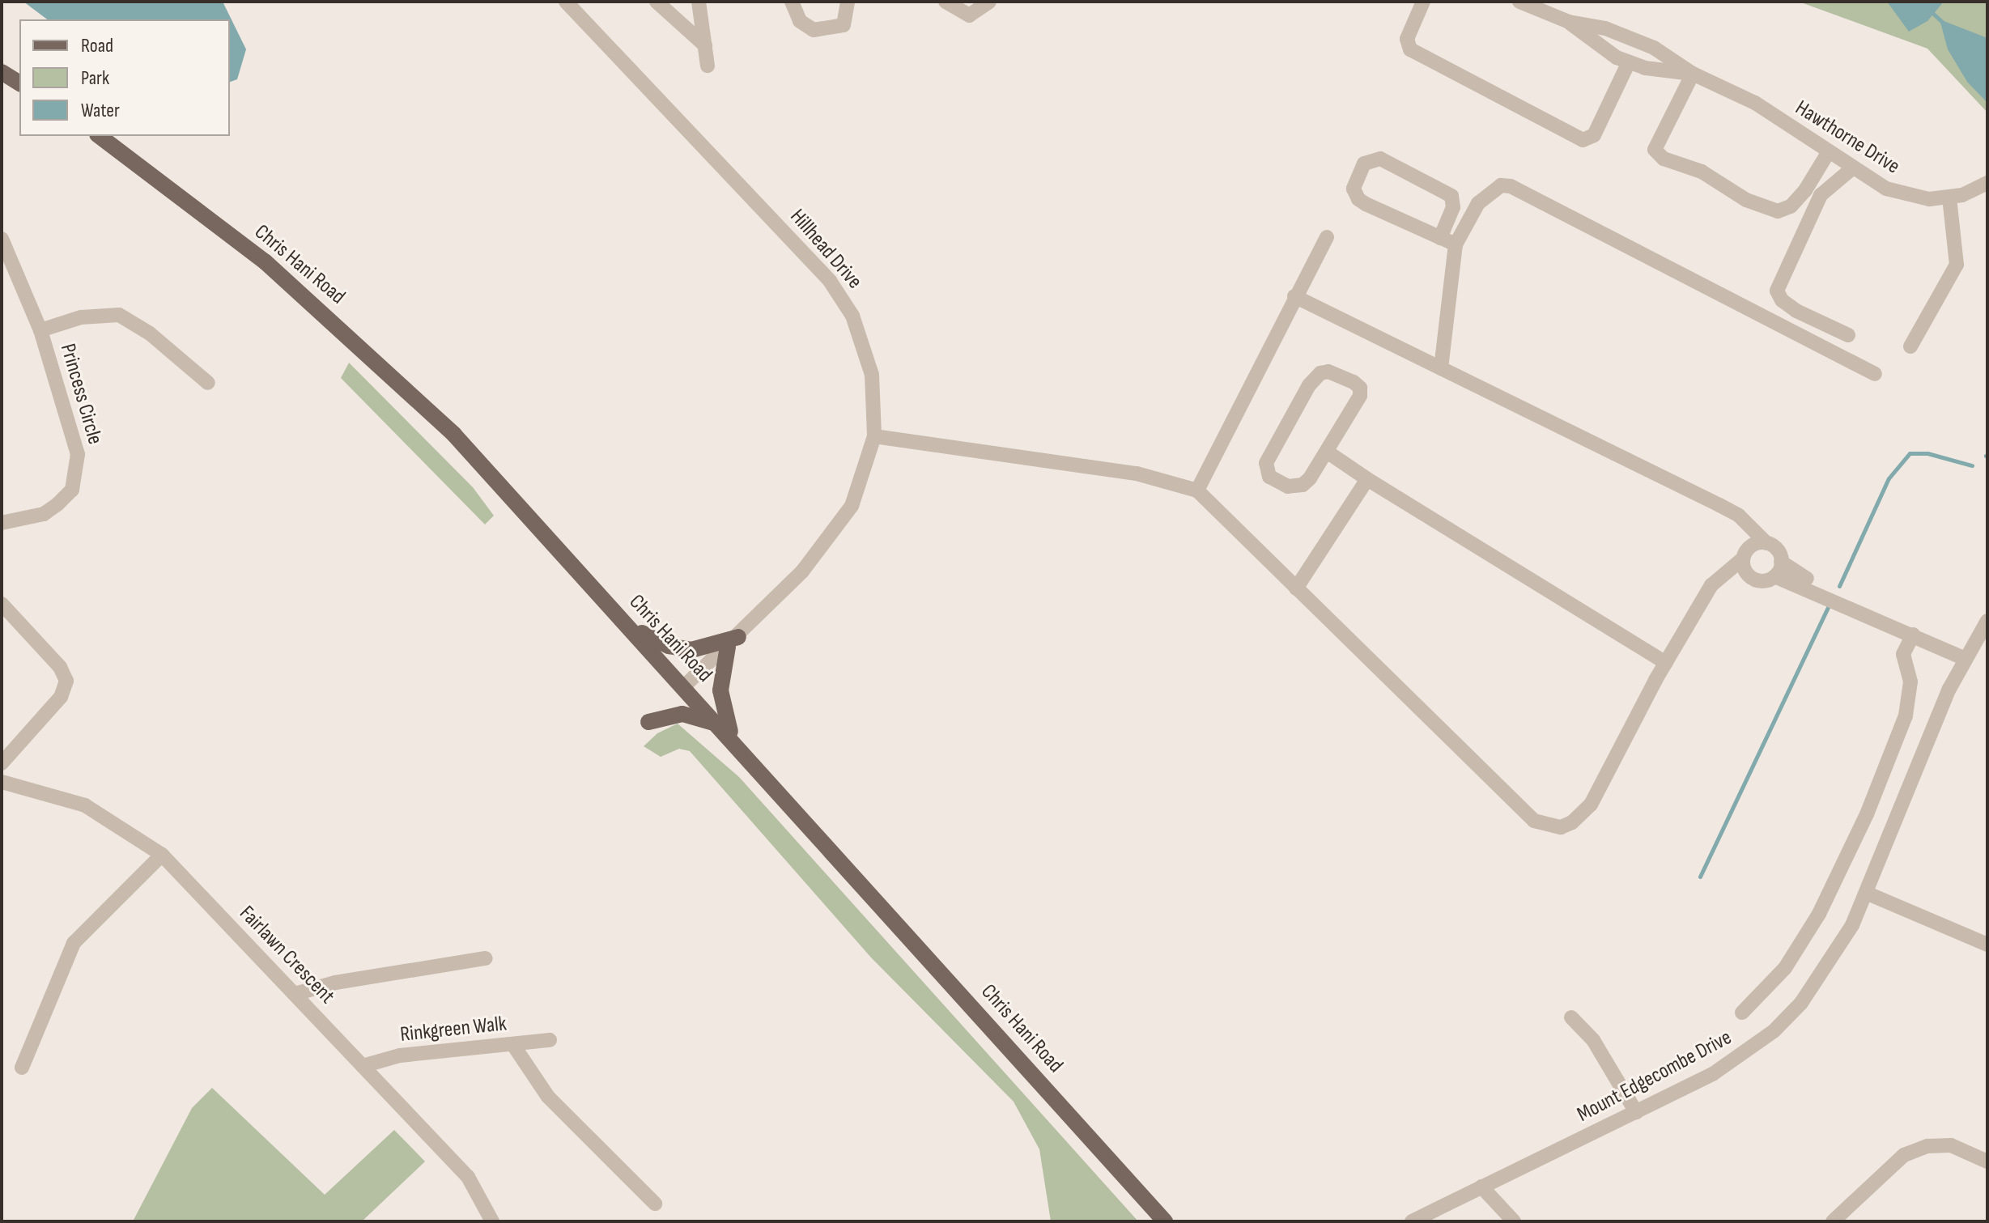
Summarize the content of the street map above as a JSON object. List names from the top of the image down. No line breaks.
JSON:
{"streets":{"main road":["Chris Hani Road"],"street":["Hawthorne Drive","Hillhead Drive","Princess Circle","Fairlawn Crescent","Rinkgreen Walk","Mount Edgecombe Drive"]},"crossings":[["Hillhead Drive","Chris Hani Road"],["Fairlawn Crescent","Rinkgreen Walk"]],"legend":["Road","Park","Water"]}
